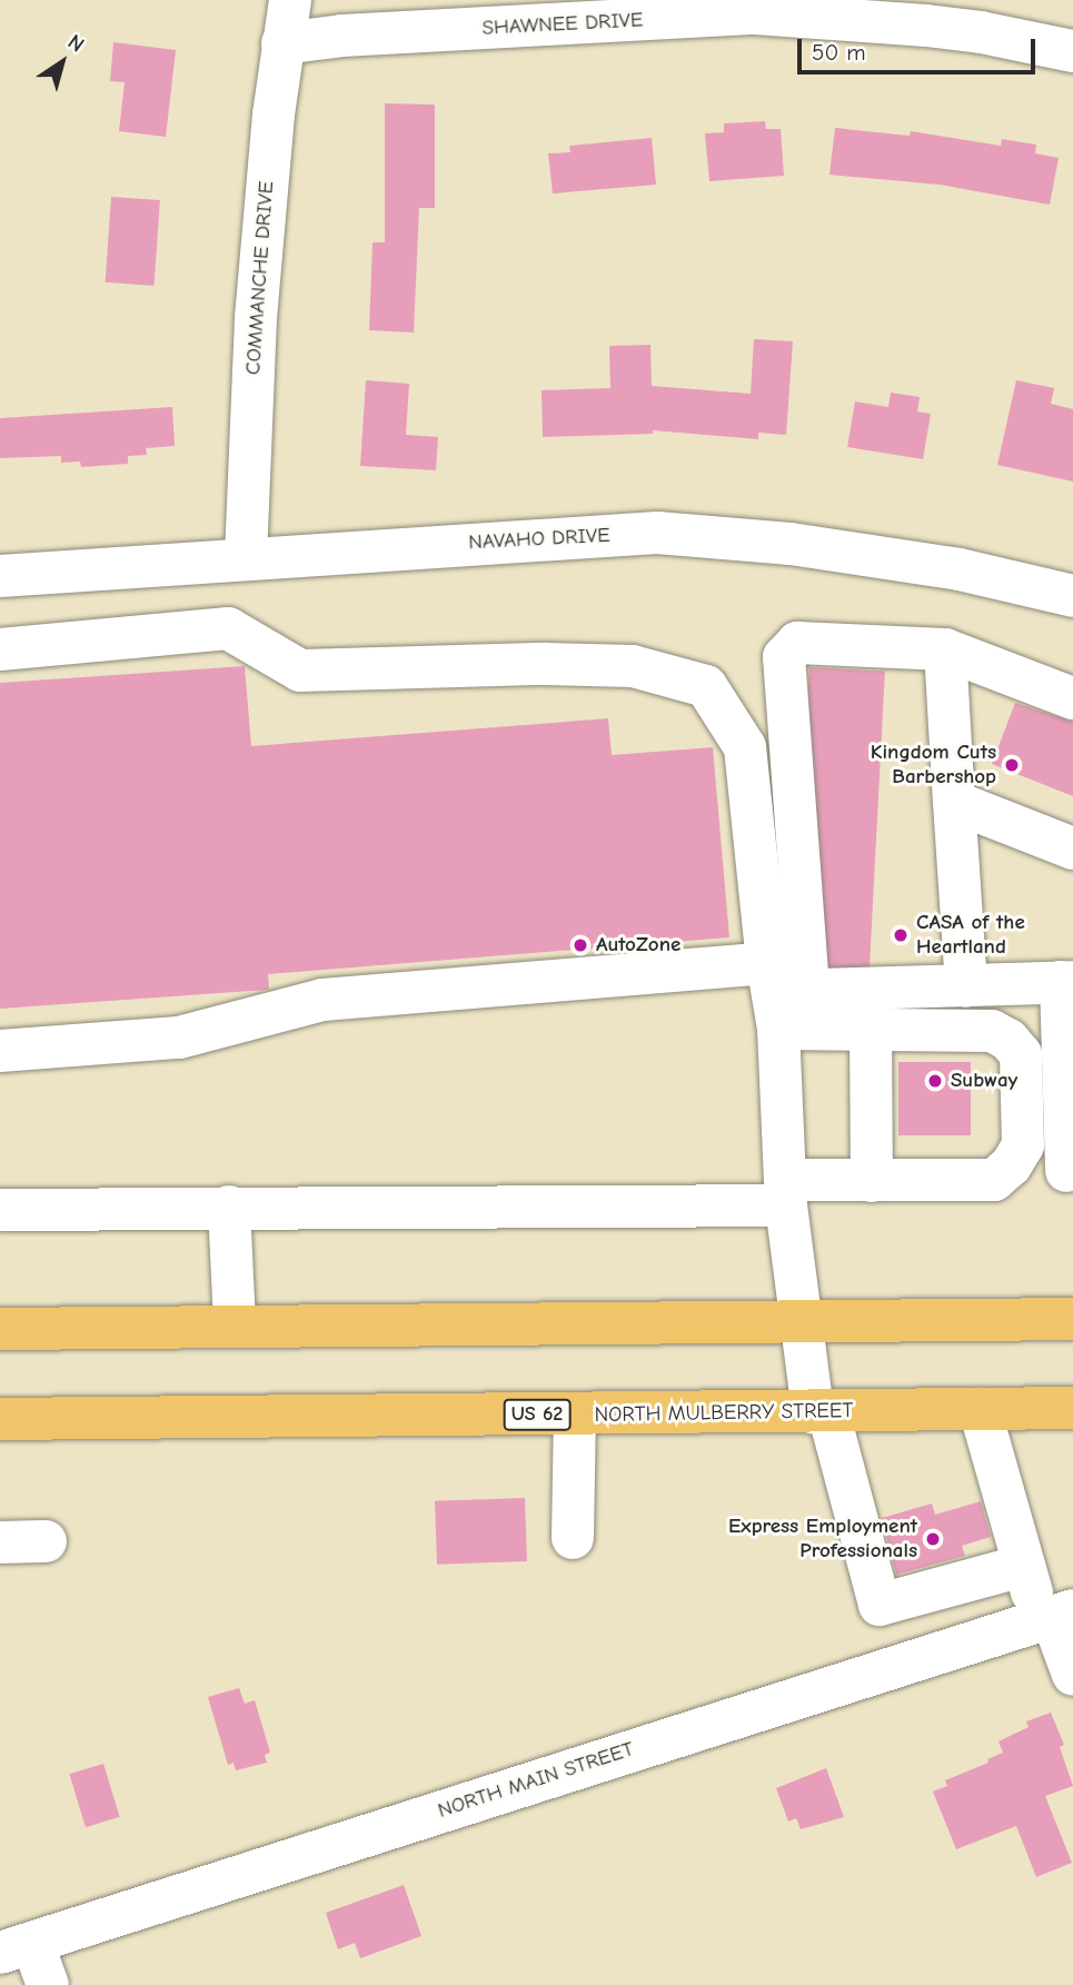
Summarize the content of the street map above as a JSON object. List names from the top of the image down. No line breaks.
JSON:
{"streets":{"main road":["NORTH MULBERRY STREET","US 62"],"street":["SHAWNEE DRIVE","COMMANCHE DRIVE","NAVAHO DRIVE","NORTH MAIN STREET"]},"crossings":[["SHAWNEE DRIVE","COMMANCHE DRIVE"],["COMMANCHE DRIVE","NAVAHO DRIVE"]],"places":["Kingdom Cuts Barbershop","CASA of the Heartland","AutoZone","Subway","Express Employment Professionals"],"scale_bar":"50 m","north":"top right"}
